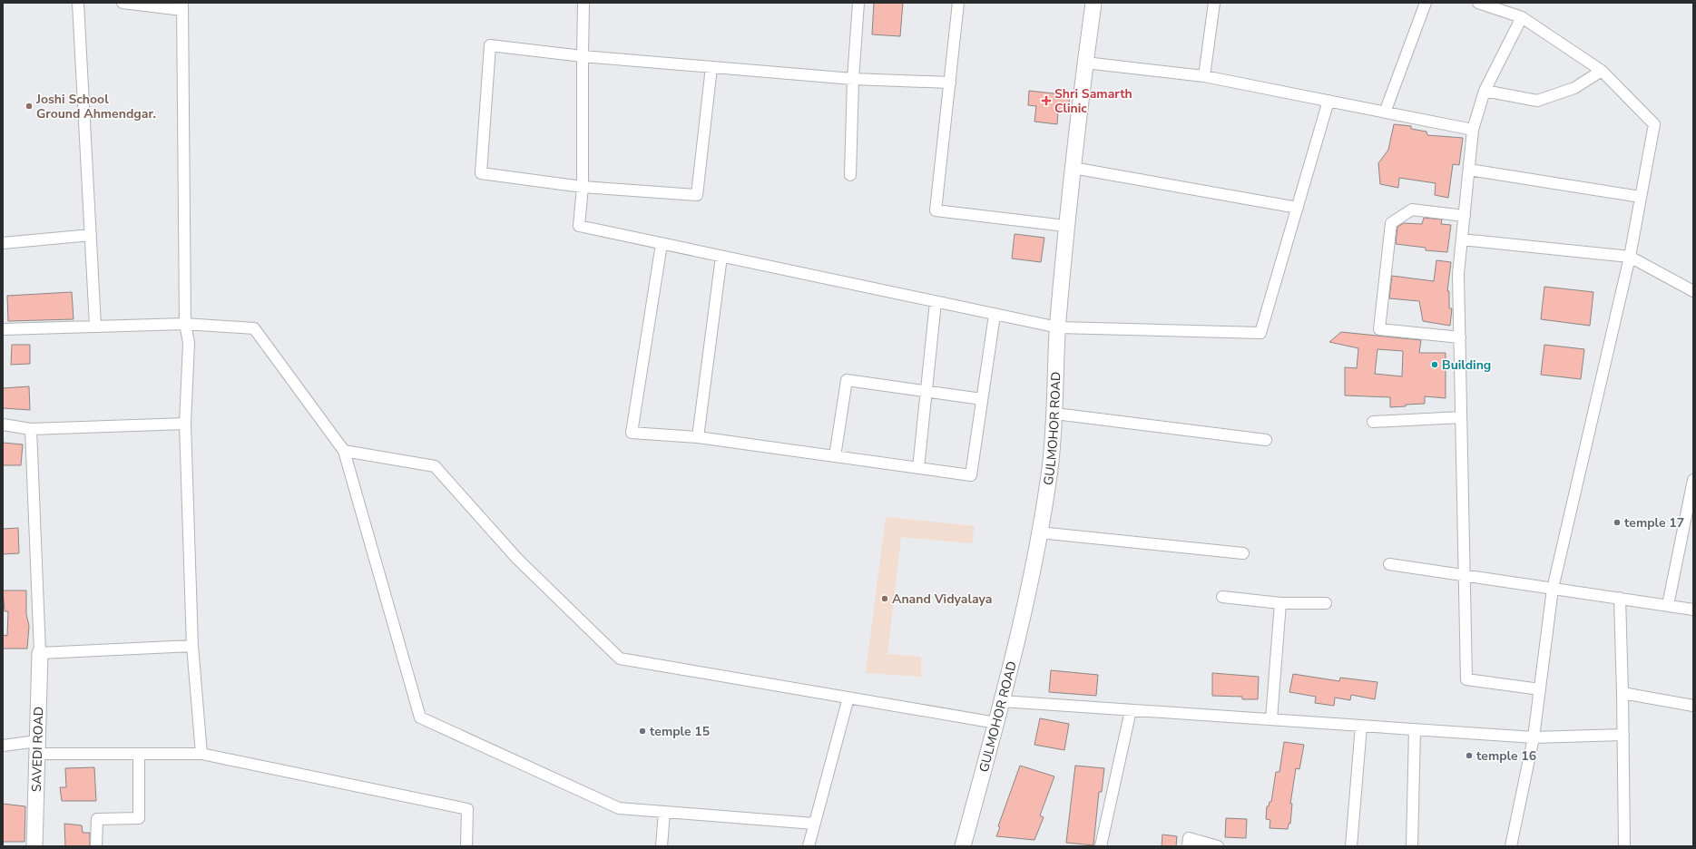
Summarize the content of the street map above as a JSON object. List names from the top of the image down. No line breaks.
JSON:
{"streets":{"street":["GULMOHOR ROAD","SAVEDI ROAD"]},"places":{"health":["Shri Samarth Clinic"],"other":["Joshi School Ground Ahmendgar.","Building","temple 17","Anand Vidyalaya","temple 15","temple 16"]}}
